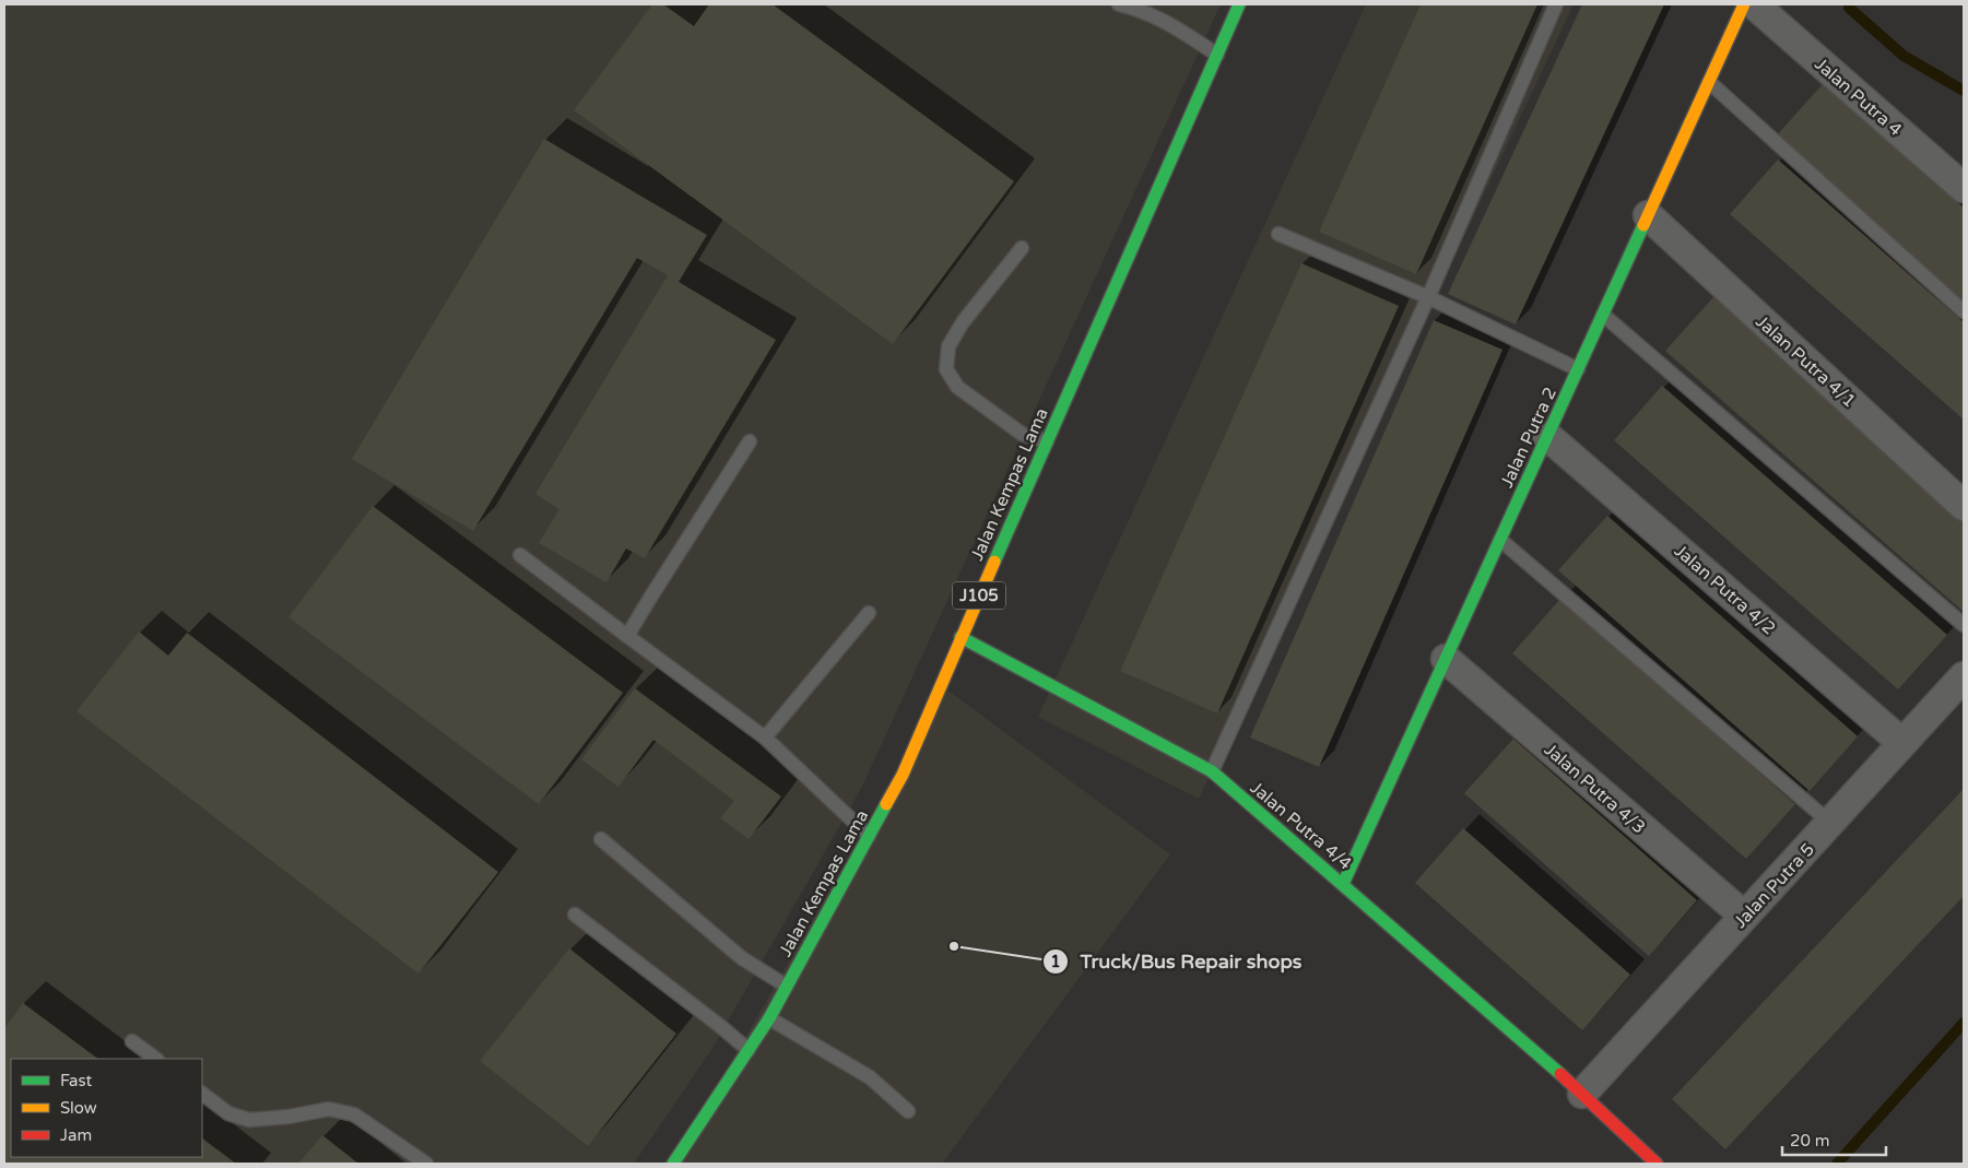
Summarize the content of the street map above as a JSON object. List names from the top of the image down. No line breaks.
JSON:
{"streets":{"street":["Jalan Putra 4","Jalan Putra 4/1","Jalan Putra 2","Jalan Kempas Lama","Jalan Putra 4/2","J105","Jalan Putra 4/3","Jalan Putra 4/4","Jalan Putra 5"]},"crossings":[["Jalan Putra 4/1","Jalan Putra 2"],["Jalan Putra 2","Jalan Putra 4/2"],["Jalan Putra 2","Jalan Putra 4/3"],["Jalan Putra 2","Jalan Putra 4/4"],["Jalan Kempas Lama","Jalan Putra 4/4"],["Jalan Putra 4/2","Jalan Putra 5"],["Jalan Putra 4/3","Jalan Putra 5"],["Jalan Putra 4/4","Jalan Putra 5"]],"places":["Truck/Bus Repair shops"],"legend":["Fast","Slow","Jam"],"scale_bar":"20 m"}
